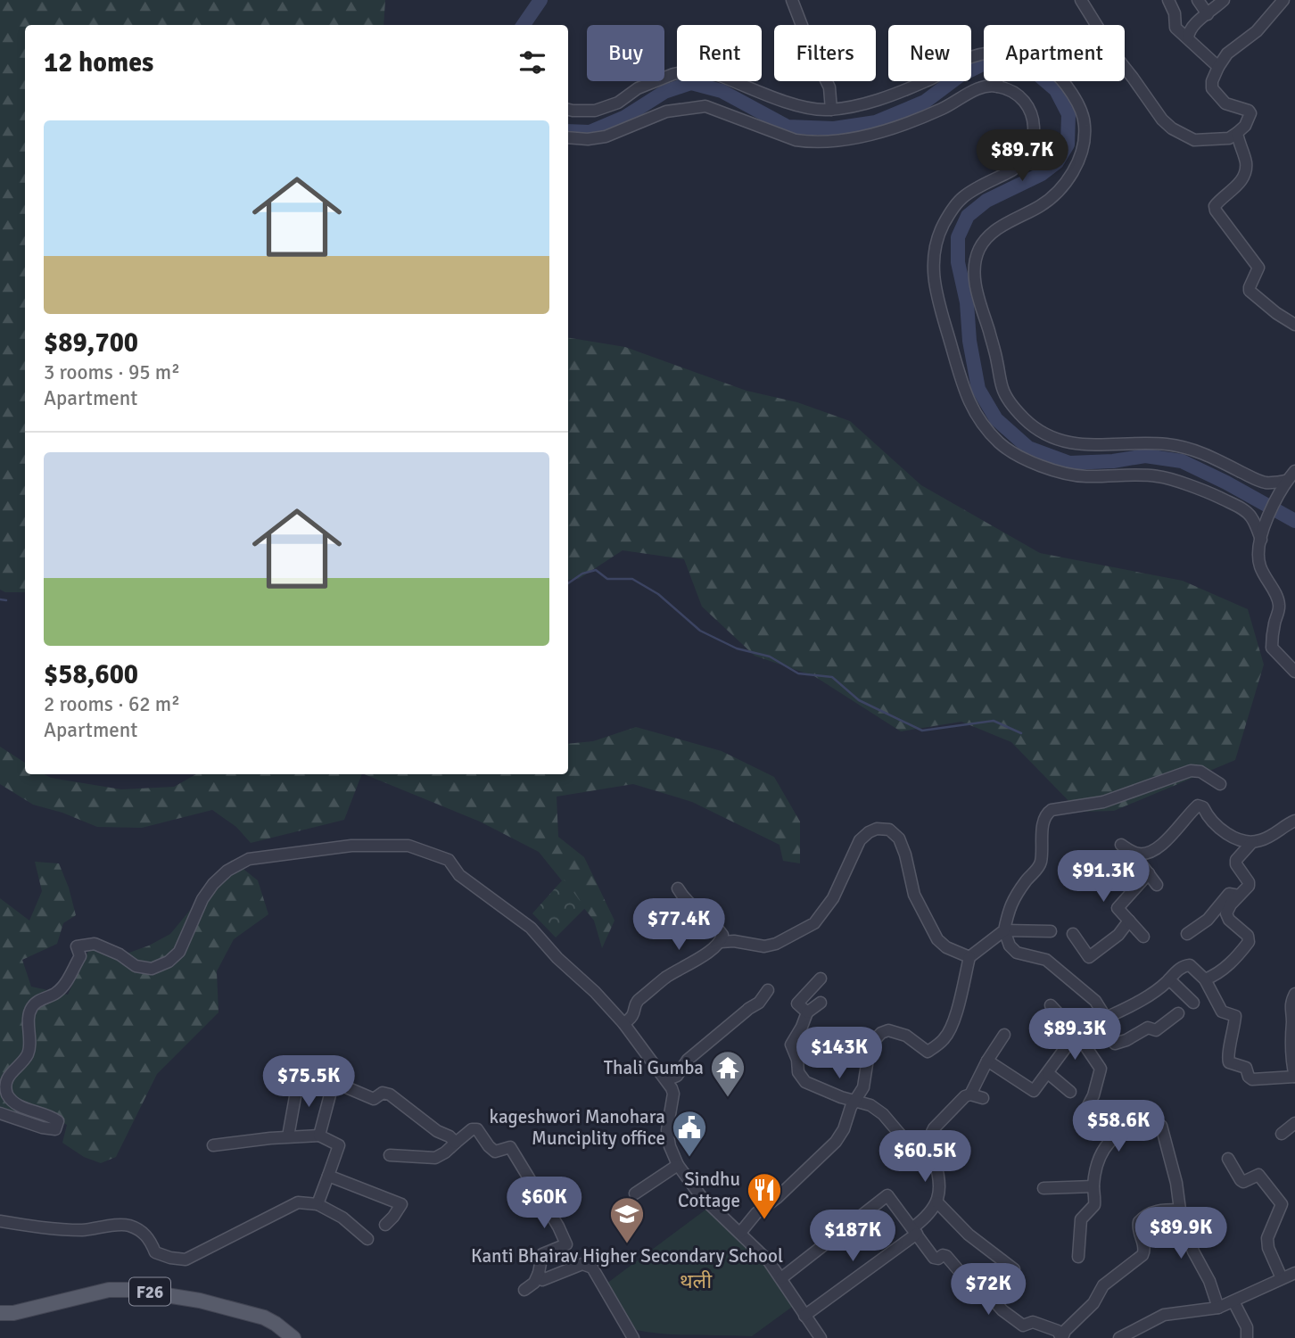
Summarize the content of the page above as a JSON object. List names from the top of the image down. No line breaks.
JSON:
{"streets":{"main road":["F26"]},"districts":["थली"],"places":{"temple":["Thali Gumba"],"public building":["kageshwori Manohara Munciplity office"],"restaurant":["Sindhu Cottage"],"school or university":["Kanti Bhairav Higher Secondary School"]},"page":{"chip":["Buy","Rent","Filters","New","Apartment"],"heading":"12 homes","list":[{"name":"$89,700","note":"3 rooms · 95 m² · Apartment"},{"name":"$58,600","note":"2 rooms · 62 m² · Apartment"}],"price":["$89.7K","$91.3K","$77.4K","$89.3K","$143K","$75.5K","$58.6K","$60.5K","$60K","$89.9K","$187K","$72K"]}}
